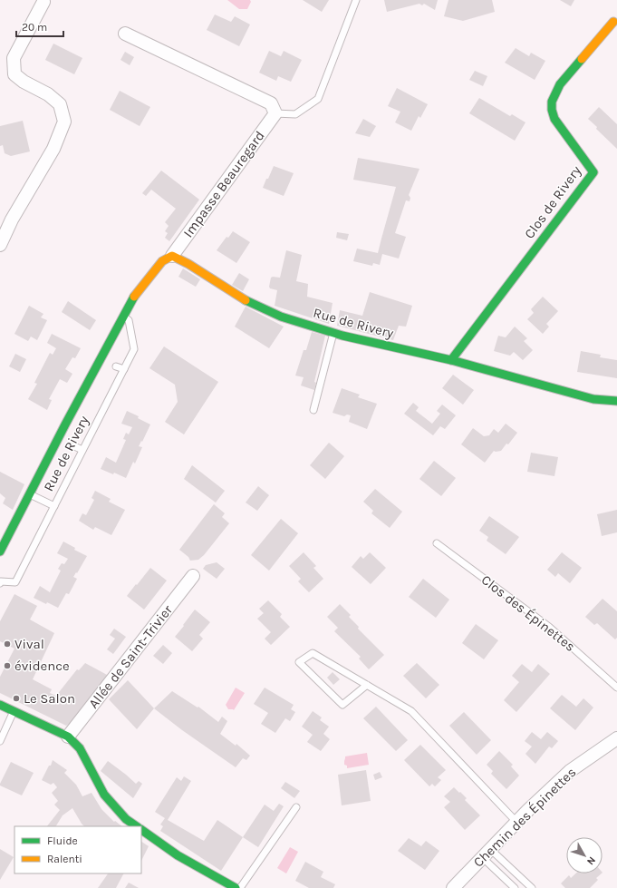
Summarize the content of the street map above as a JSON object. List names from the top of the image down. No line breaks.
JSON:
{"streets":{"street":["Impasse Beauregard","Clos de Rivery","Rue de Rivery","Allée de Saint-Trivier","Chemin des Épinettes"],"lane":["Clos des Épinettes"]},"crossings":[["Impasse Beauregard","Rue de Rivery"],["Clos de Rivery","Rue de Rivery"]],"places":["Vival","évidence","Le Salon"],"legend":["Fluide","Ralenti"],"scale_bar":"20 m","north":"bottom right"}
